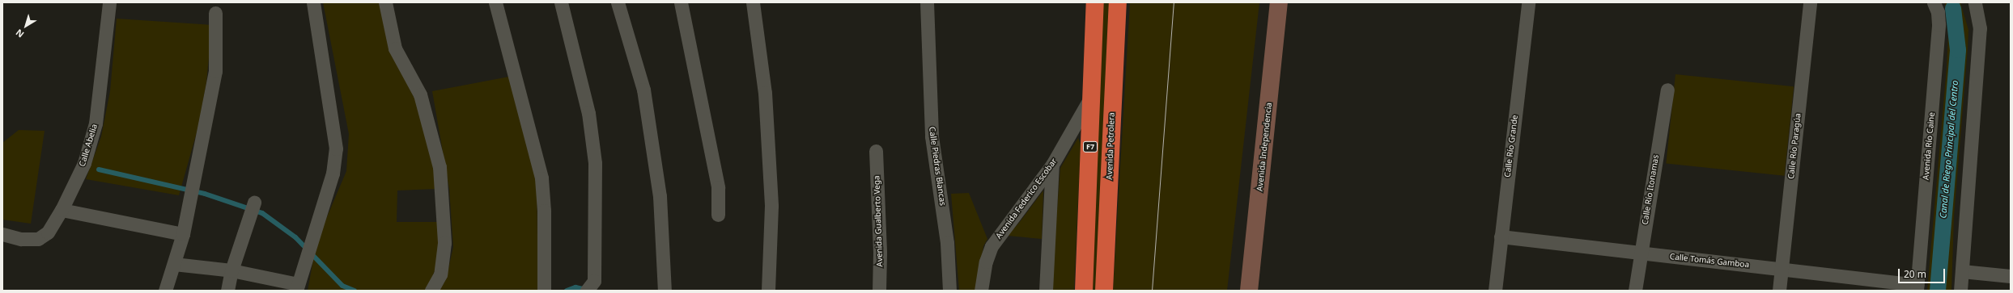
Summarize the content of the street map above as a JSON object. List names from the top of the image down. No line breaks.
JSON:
{"streets":{"highway":["Avenida Petrolera","F7"],"street":["Calle Abelia","Calle Río Grande","Calle Río Paragúa","Avenida Río Caine","Avenida Independencia","Calle Piedras Blancas","Calle Río Itonamas","Avenida Federico Escobar","Avenida Gualberto Vega","Calle Tomás Gamboa"]},"crossings":[["Calle Río Grande","Calle Tomás Gamboa"],["Calle Río Paragúa","Calle Tomás Gamboa"],["Avenida Río Caine","Calle Tomás Gamboa"],["F7","Avenida Federico Escobar"],["Calle Río Itonamas","Calle Tomás Gamboa"]],"water":["Canal de Riego Principal del Centro"],"scale_bar":"20 m","north":"bottom left"}
